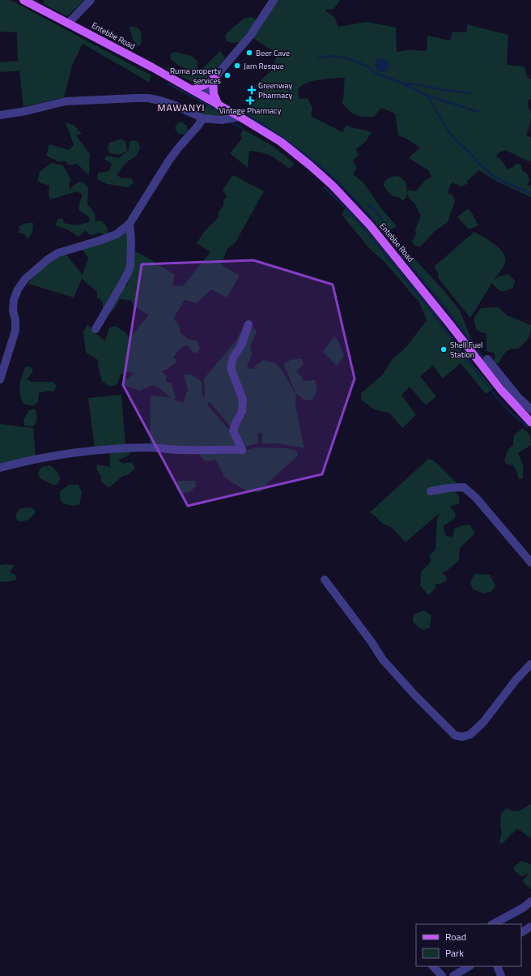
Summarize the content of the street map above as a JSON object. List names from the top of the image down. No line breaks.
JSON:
{"streets":{"main road":["Entebbe Road"]},"districts":["MAWANYI"],"places":{"other":["Beer Cave","Jam Resque","Ruma property services","Shell Fuel Station"],"health":["Greenway Pharmacy","Vintage Pharmacy"]},"legend":["Road","Park"]}
